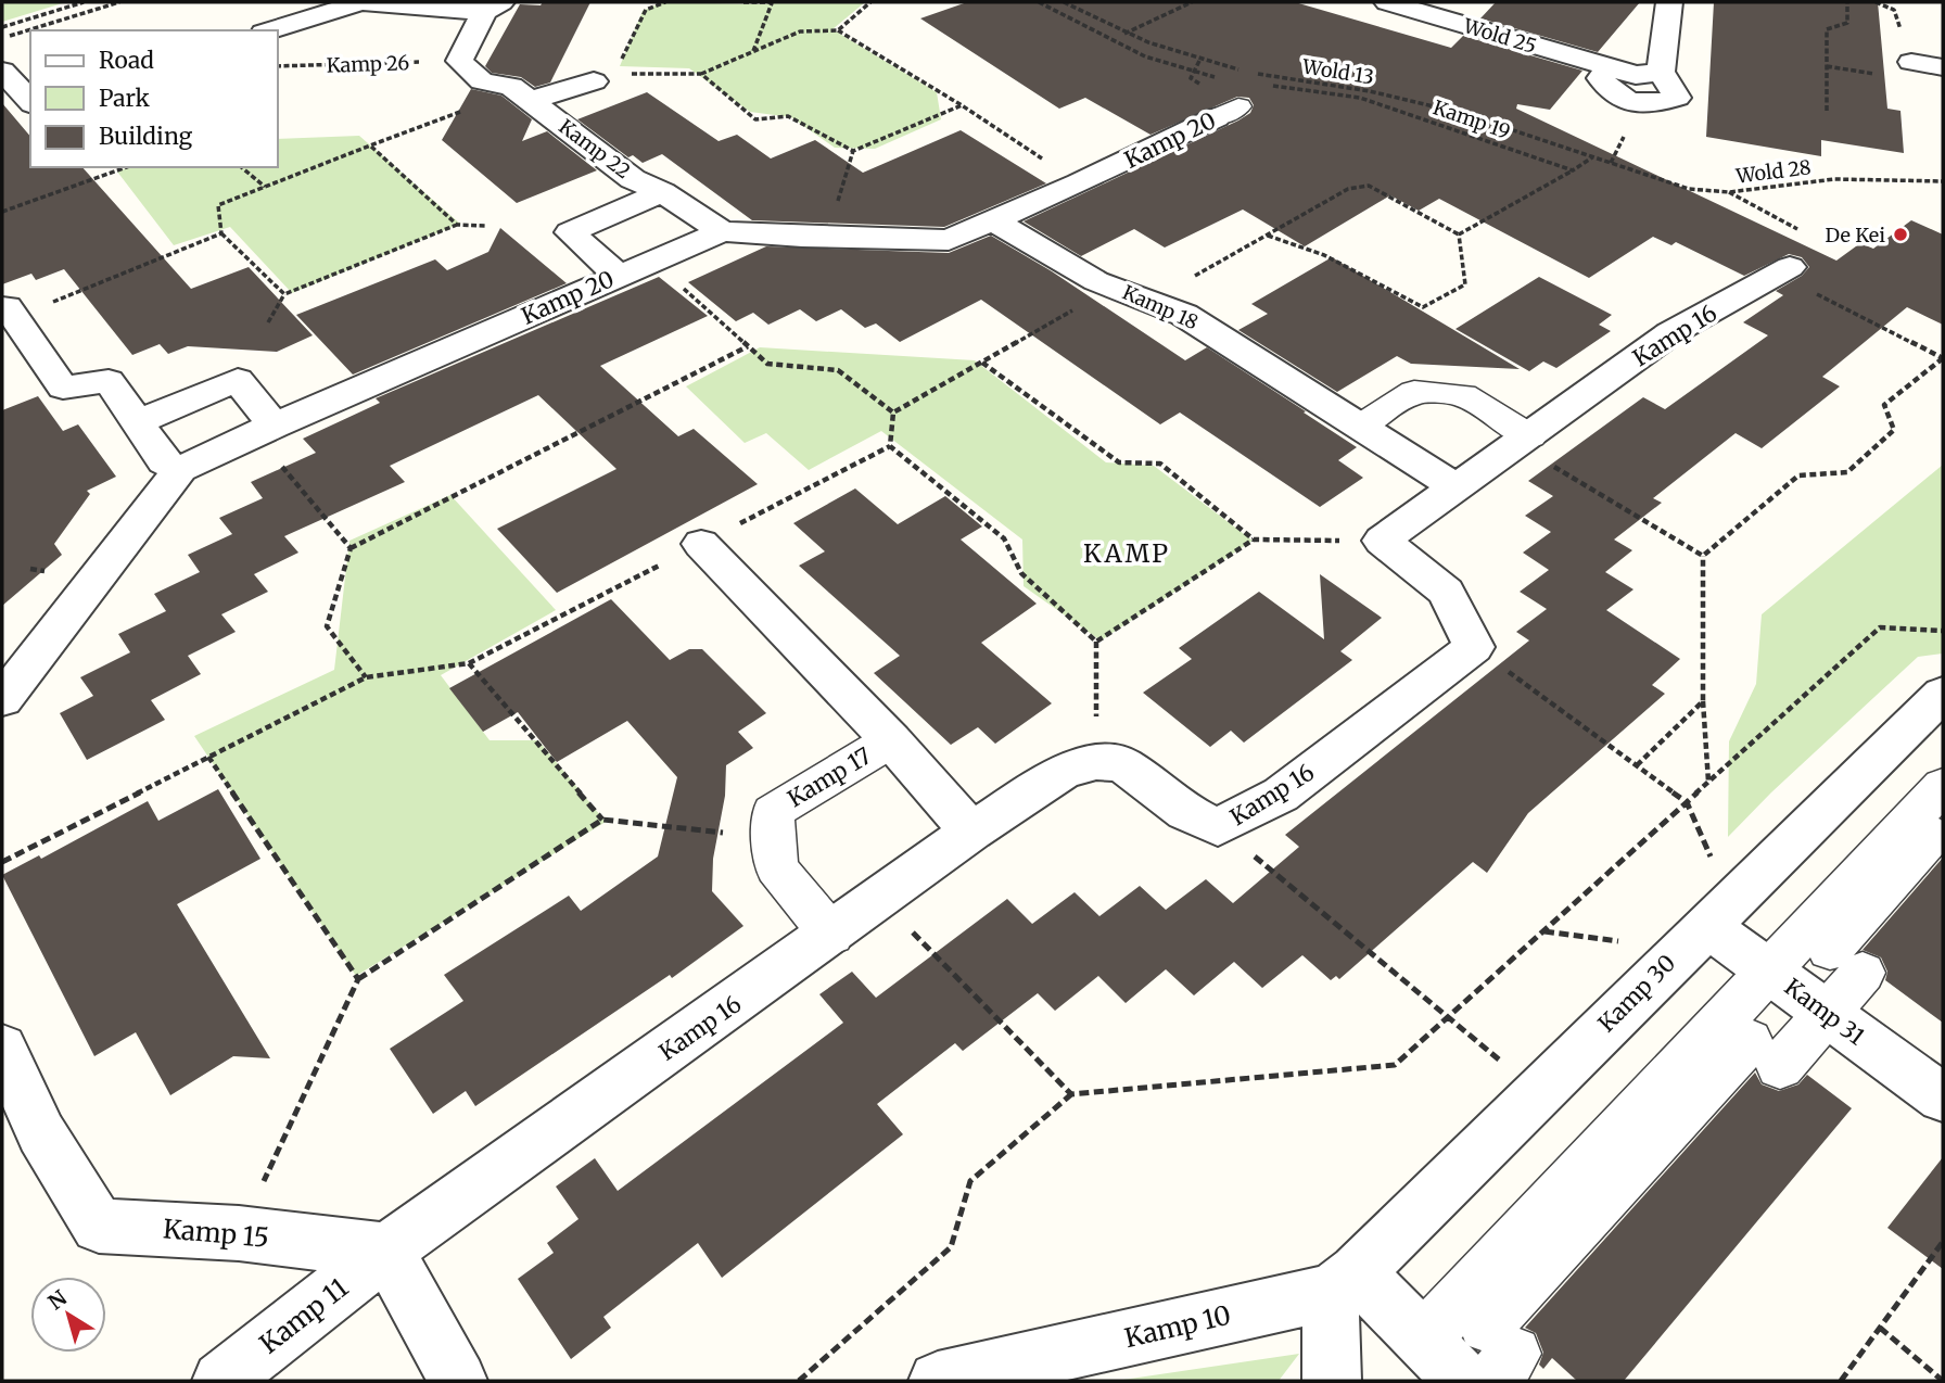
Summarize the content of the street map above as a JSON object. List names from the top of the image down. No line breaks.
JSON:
{"streets":{"street":["Wold 25","Kamp 20","Kamp 22","Kamp 18","Kamp 16","Kamp 17","Kamp 30","Kamp 31","Kamp 15","Kamp 11","Kamp 10"],"path":["Kamp 26","Wold 13","Kamp 19","Wold 28"]},"crossings":[["Kamp 26","Kamp 22"],["Wold 13","Wold 28"],["Kamp 20","Kamp 22"],["Kamp 20","Kamp 18"],["Kamp 18","Kamp 16"],["Kamp 16","Kamp 17"],["Kamp 16","Kamp 15"],["Kamp 16","Kamp 11"],["Kamp 30","Kamp 31"],["Kamp 30","Kamp 10"],["Kamp 15","Kamp 11"]],"districts":["KAMP"],"places":["De Kei"],"legend":["Road","Park","Building"],"north":"top left"}
